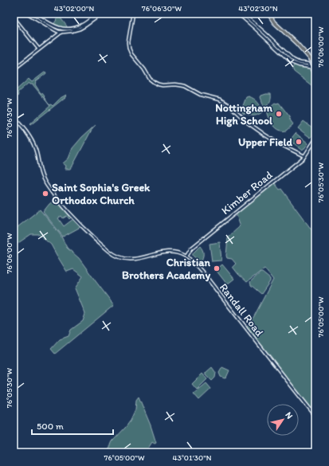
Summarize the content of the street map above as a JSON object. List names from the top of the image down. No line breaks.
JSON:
{"streets":{"street":["Kimber Road","Randall Road"]},"crossings":[["Kimber Road","Randall Road"]],"places":["Nottingham High School","Upper Field","Saint Sophia's Greek Orthodox Church","Christian Brothers Academy"],"scale_bar":"500 m","north":"top right","coordinates":["43°02'00\"N","76°06'30\"W","43°02'30\"N","76°06'00\"W","76°05'30\"W","76°05'00\"W","43°01'30\"N"]}
